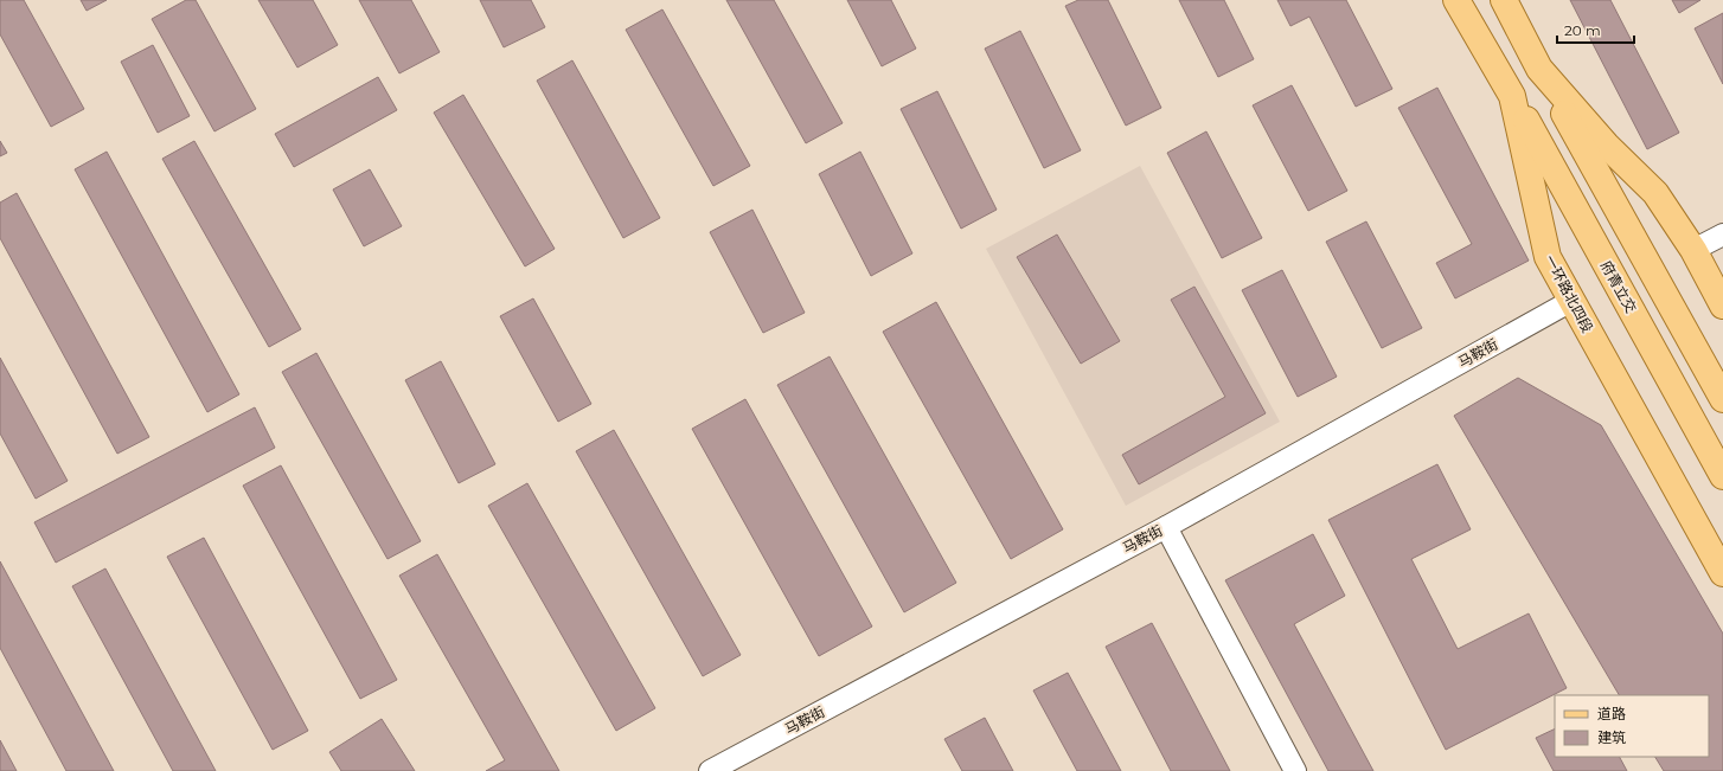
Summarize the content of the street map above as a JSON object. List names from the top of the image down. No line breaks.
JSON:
{"streets":{"main road":["府青立交","一环路北四段"],"street":["马鞍街"]},"crossings":[["府青立交","一环路北四段"],["一环路北四段","马鞍街"]],"legend":["道路","建筑"],"scale_bar":"20 m"}
